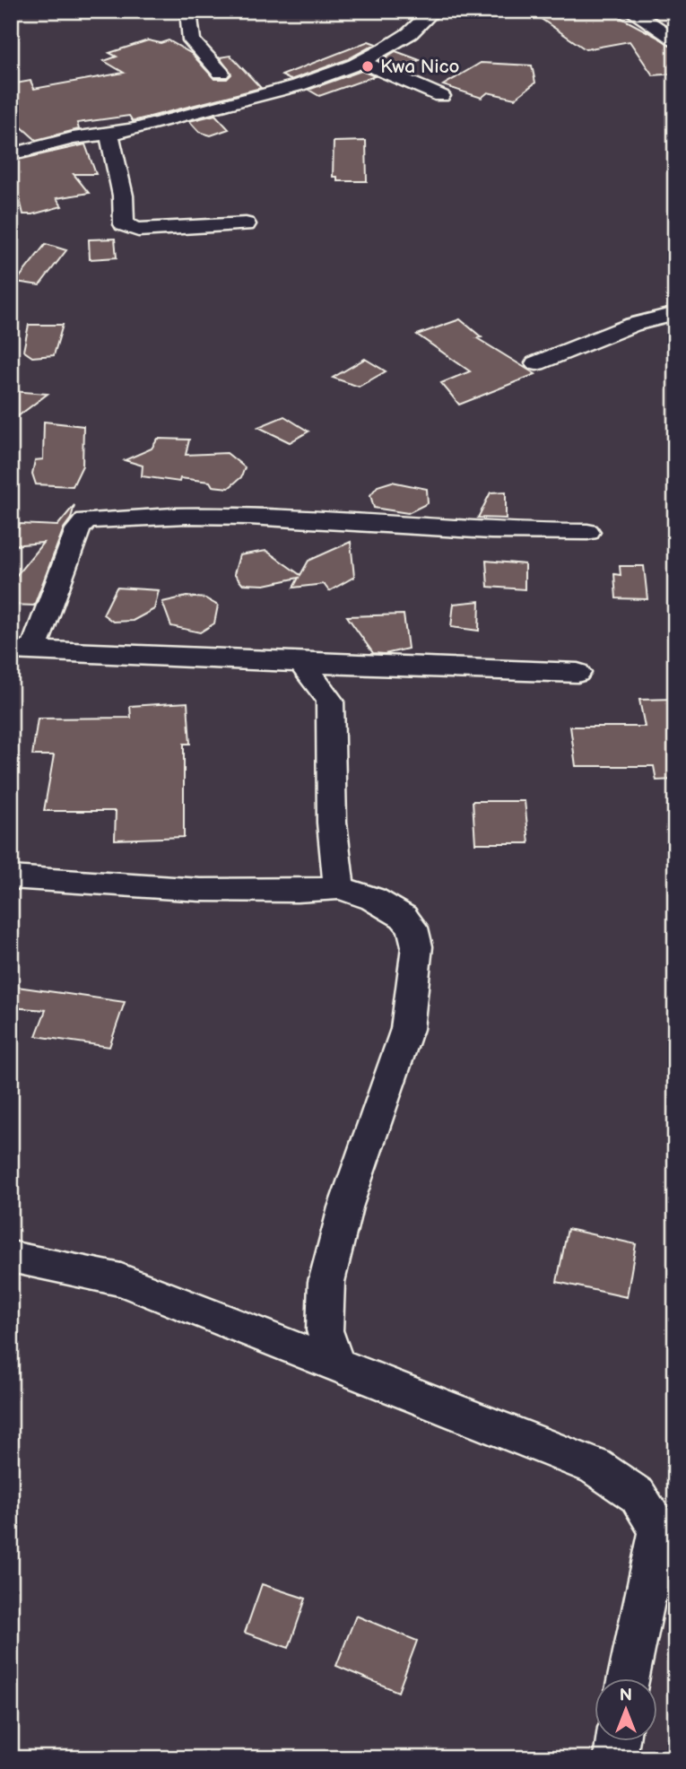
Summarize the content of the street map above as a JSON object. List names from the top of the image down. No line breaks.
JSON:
{"places":["Kwa Nico"],"north":"top"}
